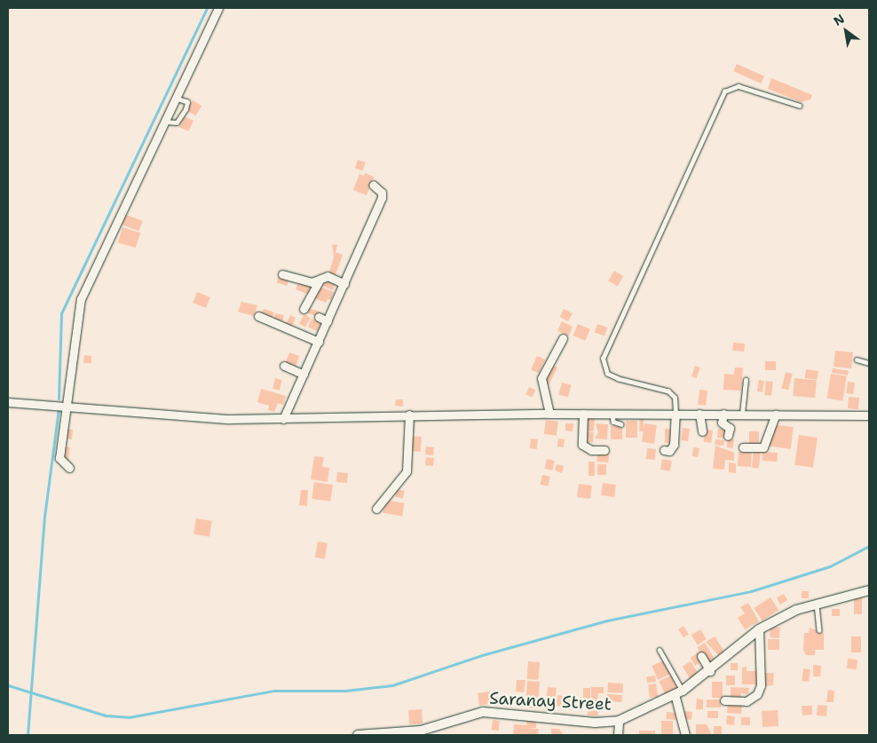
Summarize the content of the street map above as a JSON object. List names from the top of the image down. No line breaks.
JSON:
{"streets":{"street":["Saranay Street"]},"north":"top left"}
